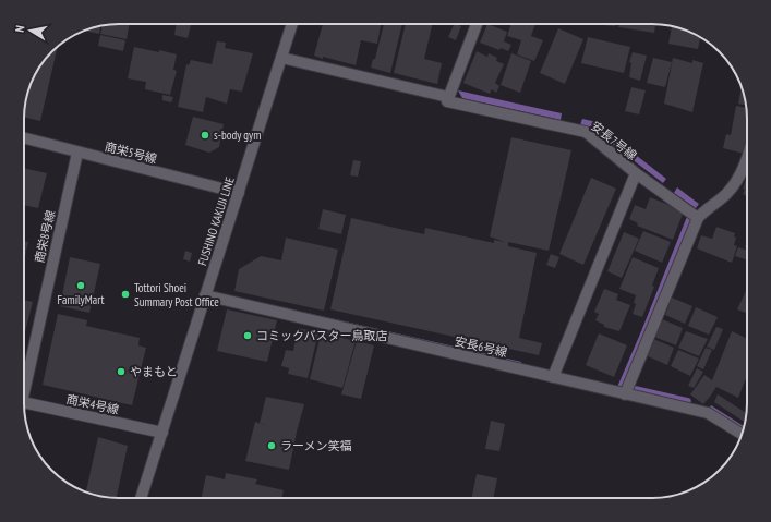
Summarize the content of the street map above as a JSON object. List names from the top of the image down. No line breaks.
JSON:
{"streets":{"street":["安長7号線","商栄5号線","FUSHINO KAKUJI LINE","商栄8号線","安長6号線","商栄4号線"]},"crossings":[["安長7号線","安長6号線"],["商栄5号線","FUSHINO KAKUJI LINE"],["商栄5号線","商栄8号線"],["FUSHINO KAKUJI LINE","安長6号線"],["FUSHINO KAKUJI LINE","商栄4号線"]],"places":["s-body gym","FamilyMart","Tottori Shoei Summary Post Office","コミックバスター鳥取店","やまもと","ラーメン笑福"],"north":"left"}
